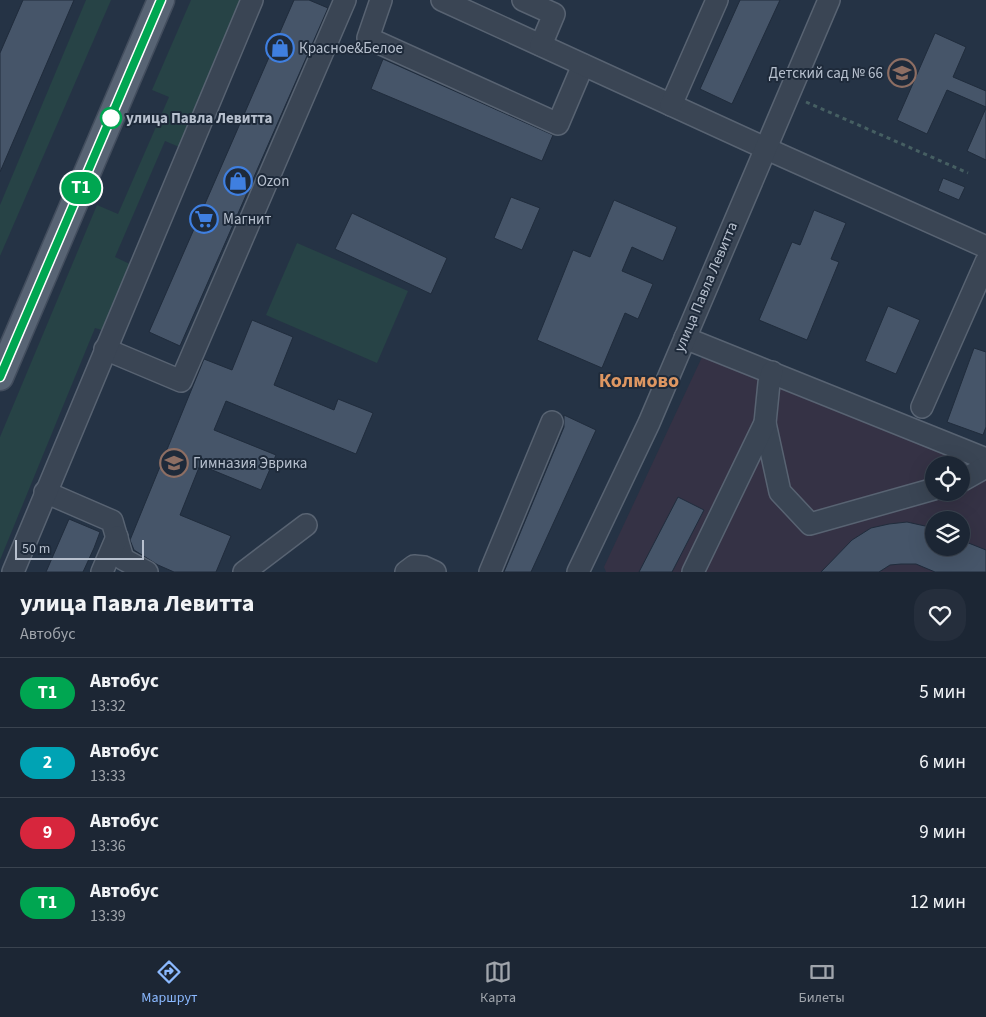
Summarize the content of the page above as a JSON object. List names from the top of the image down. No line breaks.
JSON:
{"streets":{"street":["улица Павла Левитта"]},"districts":["Колмово"],"places":{"shop":["Красное&Белое","Ozon"],"school or university":["Детский сад № 66","Гимназия Эврика"],"other":["улица Павла Левитта"],"supermarket":["Магнит"]},"lines":["bus line Т1"],"scale_bar":"50 m","page":{"on_map":"Т1","scale":"50 m","heading":["улица Павла Левитта","Автобус"],"list":[{"mark":"Т1","name":"Автобус","note":"13:32","value":"5 мин"},{"mark":"2","name":"Автобус","note":"13:33","value":"6 мин"},{"mark":"9","name":"Автобус","note":"13:36","value":"9 мин"},{"mark":"Т1","name":"Автобус","note":"13:39","value":"12 мин"}],"tabs":["Маршрут","Карта","Билеты"]}}
